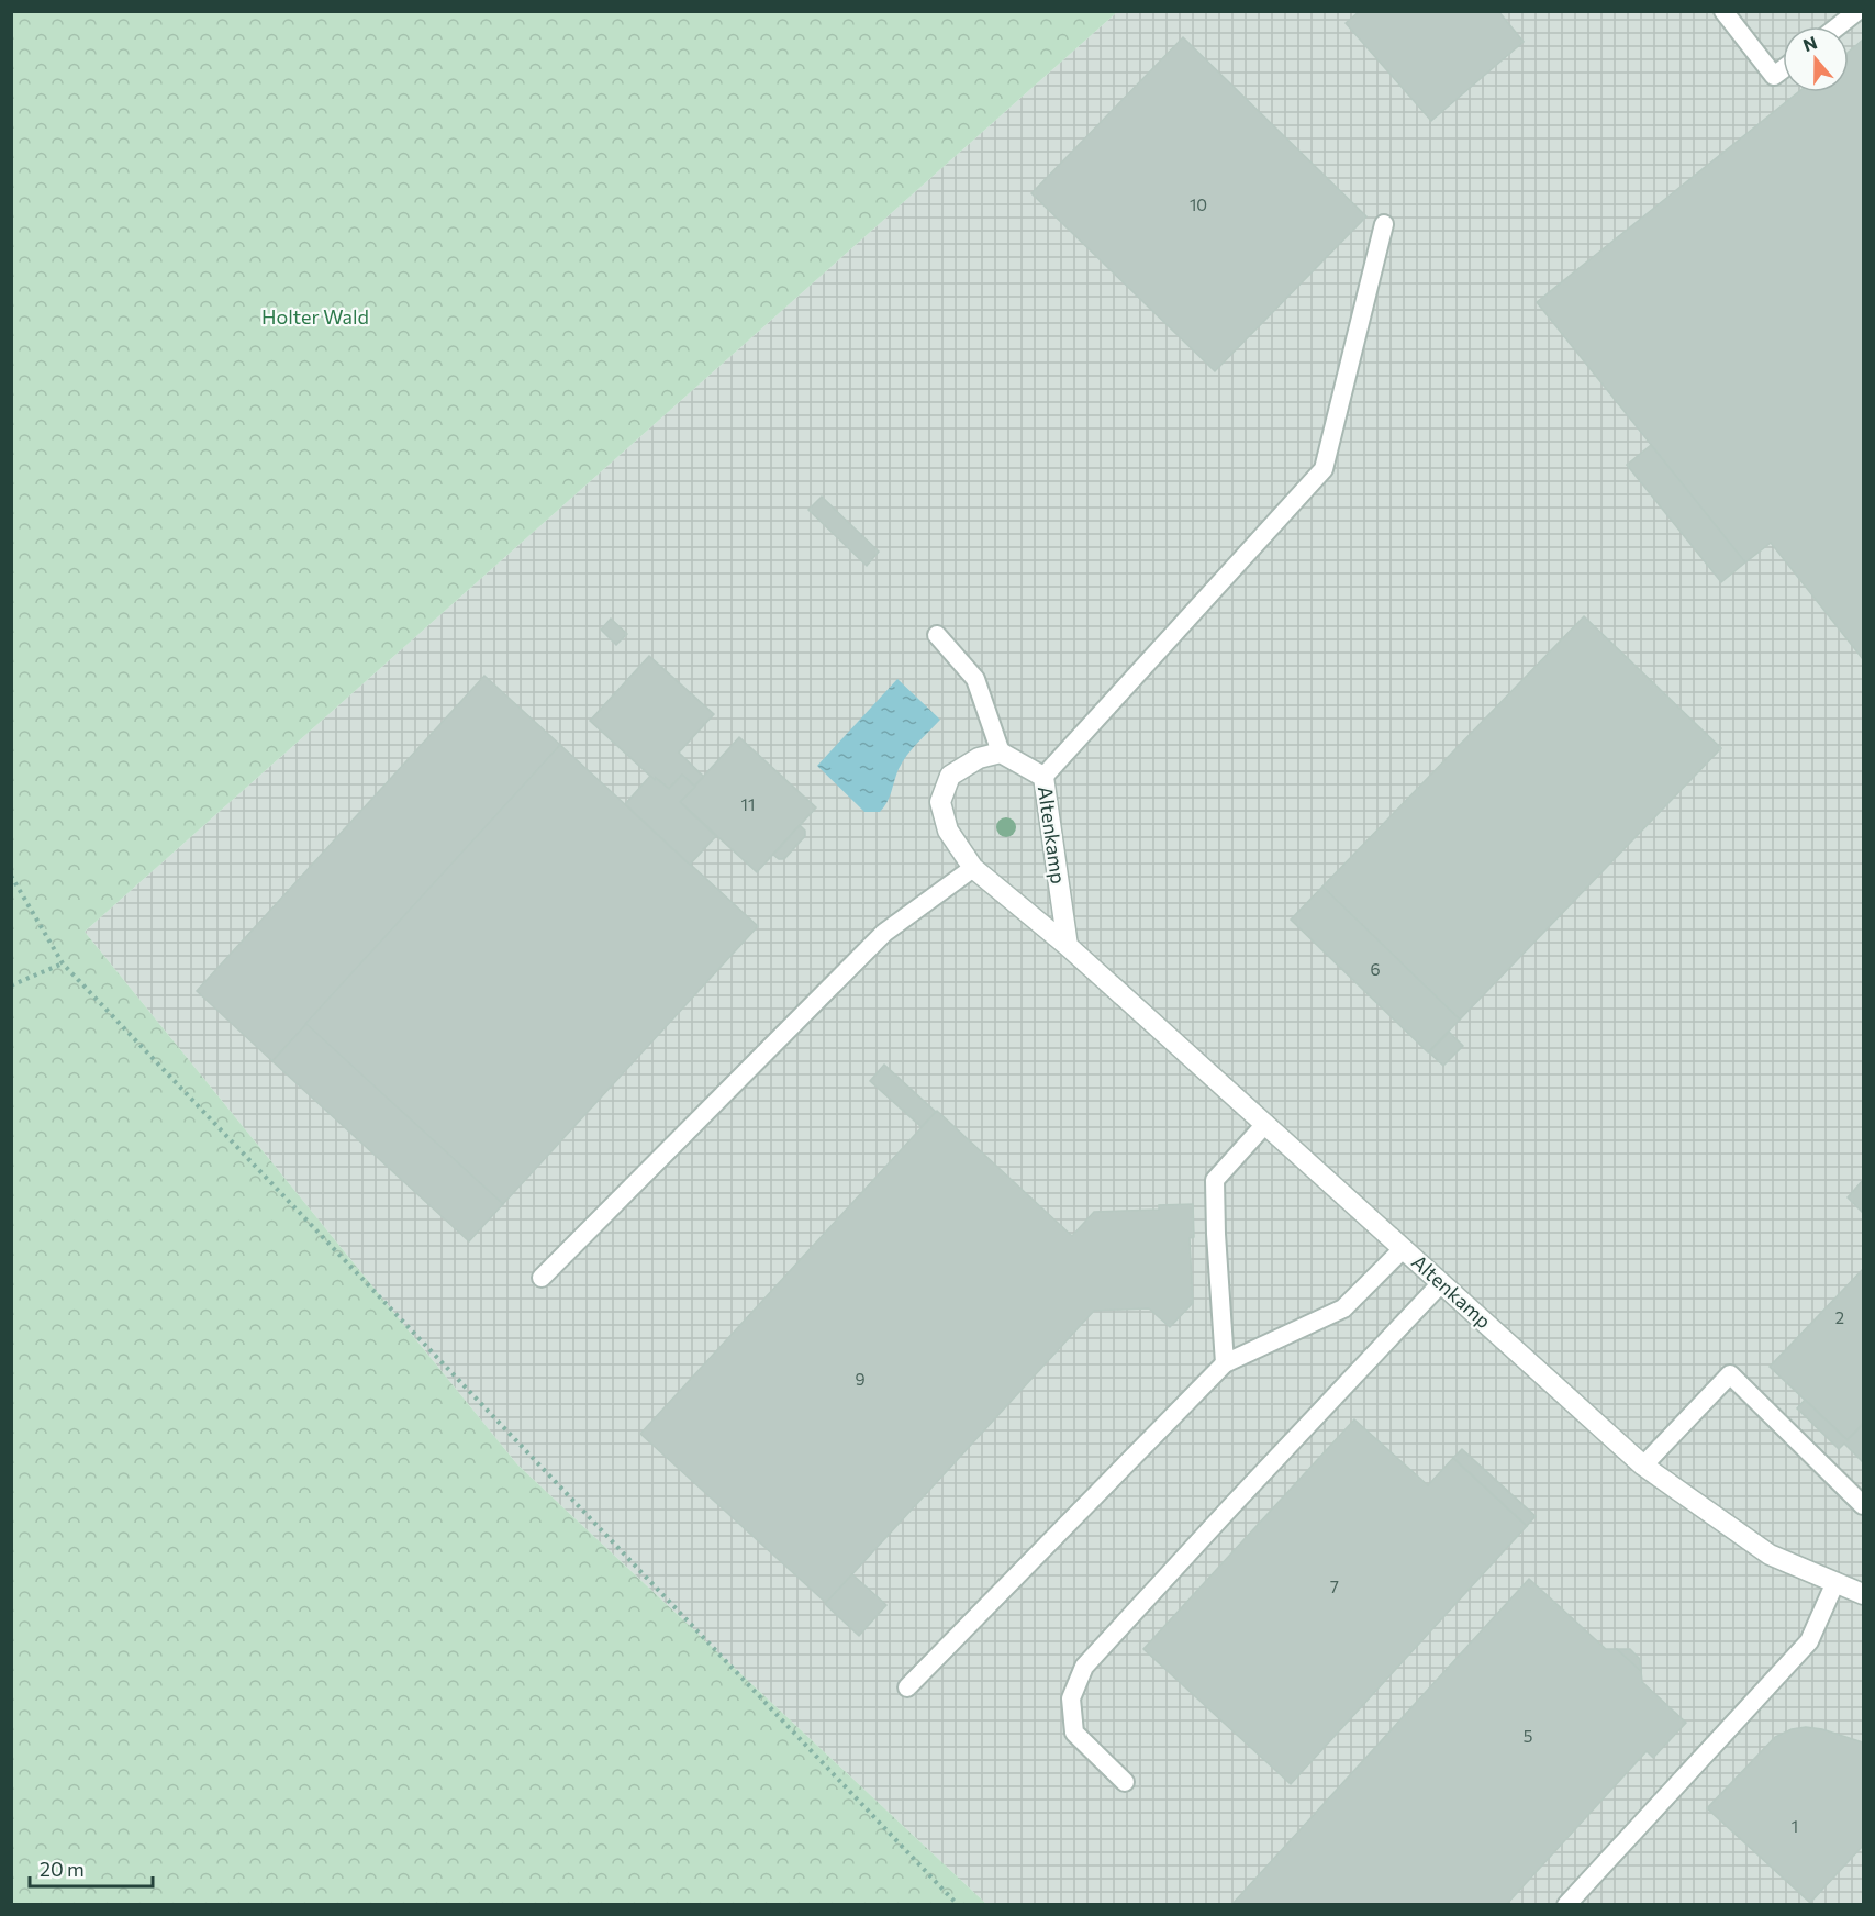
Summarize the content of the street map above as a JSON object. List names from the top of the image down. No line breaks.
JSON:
{"streets":{"street":["Altenkamp"]},"parks":["Holter Wald"],"house_numbers":["10","11","6","2","9","7","5","1"],"scale_bar":"20 m","north":"top"}
